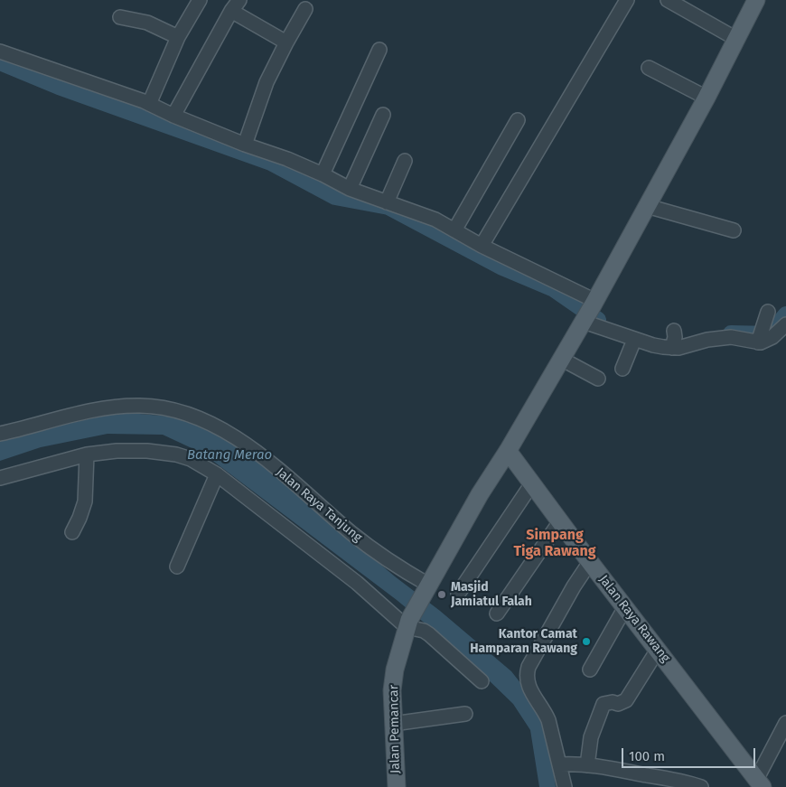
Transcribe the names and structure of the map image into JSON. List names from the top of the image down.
{
  "streets": {
    "main road": ["Jalan Raya Rawang", "Jalan Pemancar"],
    "street": ["Jalan Raya Tanjung"]
  },
  "crossings": [
    ["Jalan Raya Tanjung", "Jalan Pemancar"],
    ["Jalan Raya Rawang", "Jalan Pemancar"]
  ],
  "districts": ["Simpang Tiga Rawang"],
  "water": ["Batang Merao"],
  "places": ["Masjid Jamiatul Falah", "Kantor Camat Hamparan Rawang"],
  "scale_bar": "100 m"
}
